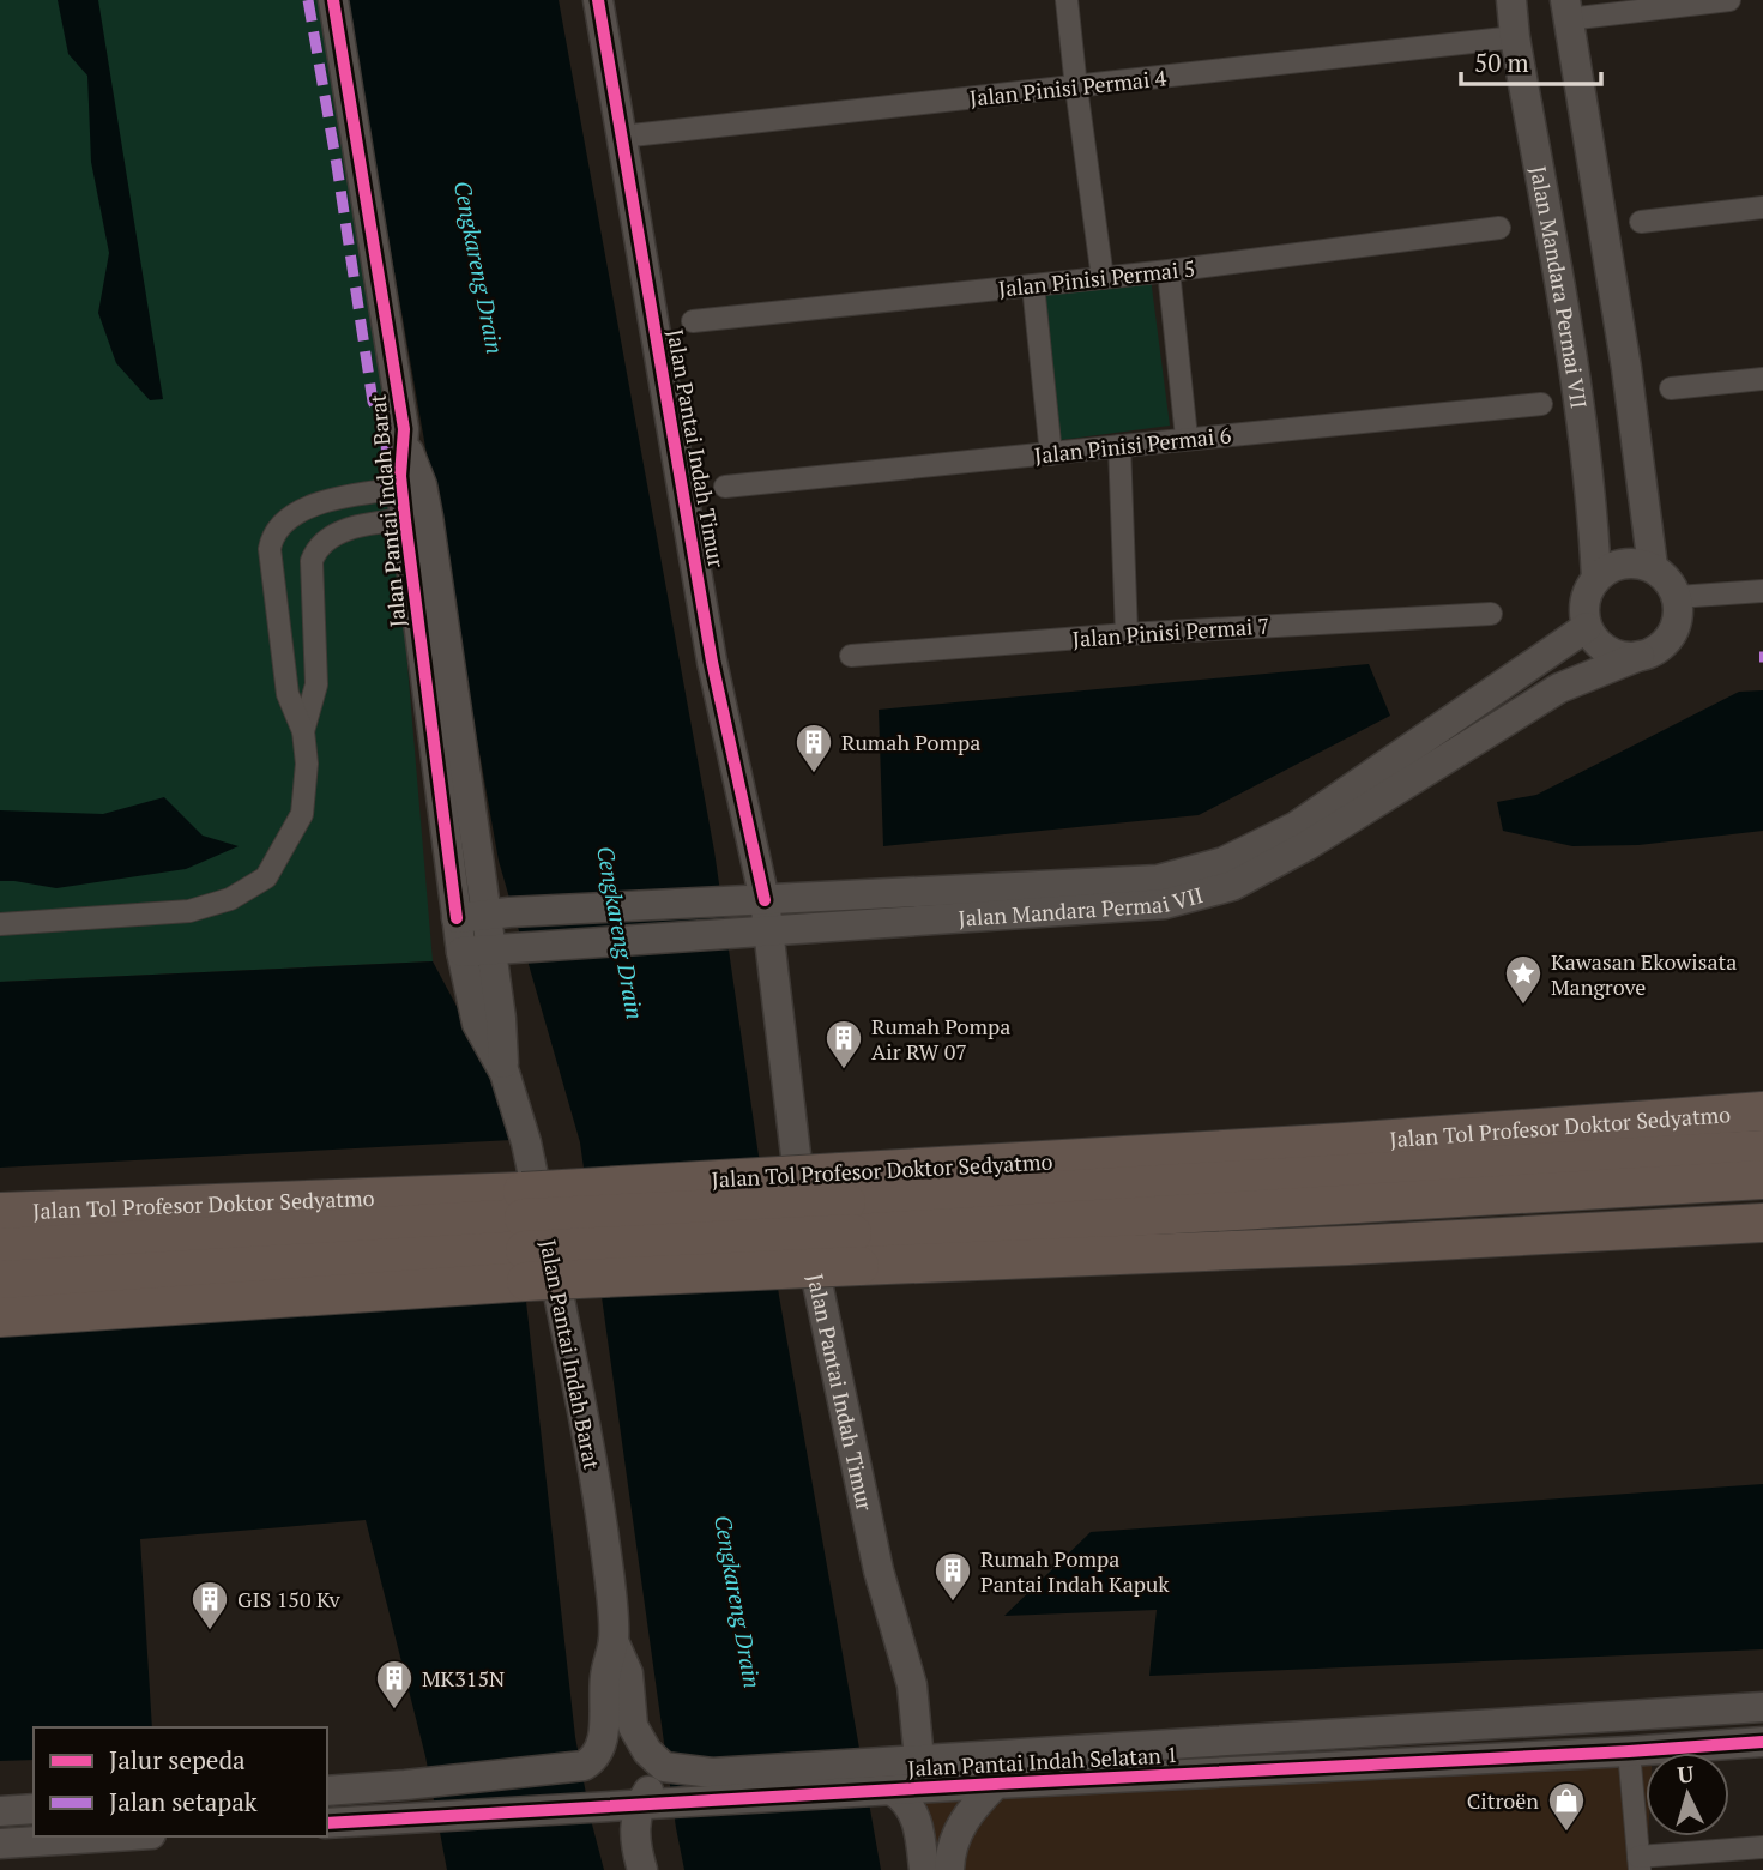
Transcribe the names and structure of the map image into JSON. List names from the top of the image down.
{
  "streets": {
    "highway": ["Jalan Tol Profesor Doktor Sedyatmo"],
    "main road": [
      "Jalan Mandara Permai VII",
      "Jalan Pantai Indah Timur",
      "Jalan Pantai Indah Barat",
      "Jalan Pantai Indah Selatan 1"
    ],
    "street": [
      "Jalan Pinisi Permai 4",
      "Jalan Pinisi Permai 5",
      "Jalan Pinisi Permai 6",
      "Jalan Pinisi Permai 7"
    ]
  },
  "crossings": [
    ["Jalan Pinisi Permai 4", "Jalan Mandara Permai VII"],
    ["Jalan Pinisi Permai 4", "Jalan Pantai Indah Timur"],
    ["Jalan Mandara Permai VII", "Jalan Pantai Indah Timur"],
    ["Jalan Mandara Permai VII", "Jalan Pantai Indah Barat"],
    ["Jalan Pantai Indah Timur", "Jalan Pantai Indah Selatan 1"]
  ],
  "water": ["Cengkareng Drain"],
  "places": {
    "building": [
      "Rumah Pompa",
      "Rumah Pompa Air RW 07",
      "Rumah Pompa Pantai Indah Kapuk",
      "GIS 150 Kv",
      "MK315N"
    ],
    "place": ["Kawasan Ekowisata Mangrove"],
    "shop": ["Citroën"]
  },
  "legend": ["Jalur sepeda", "Jalan setapak"],
  "scale_bar": "50 m",
  "north": "top"
}
